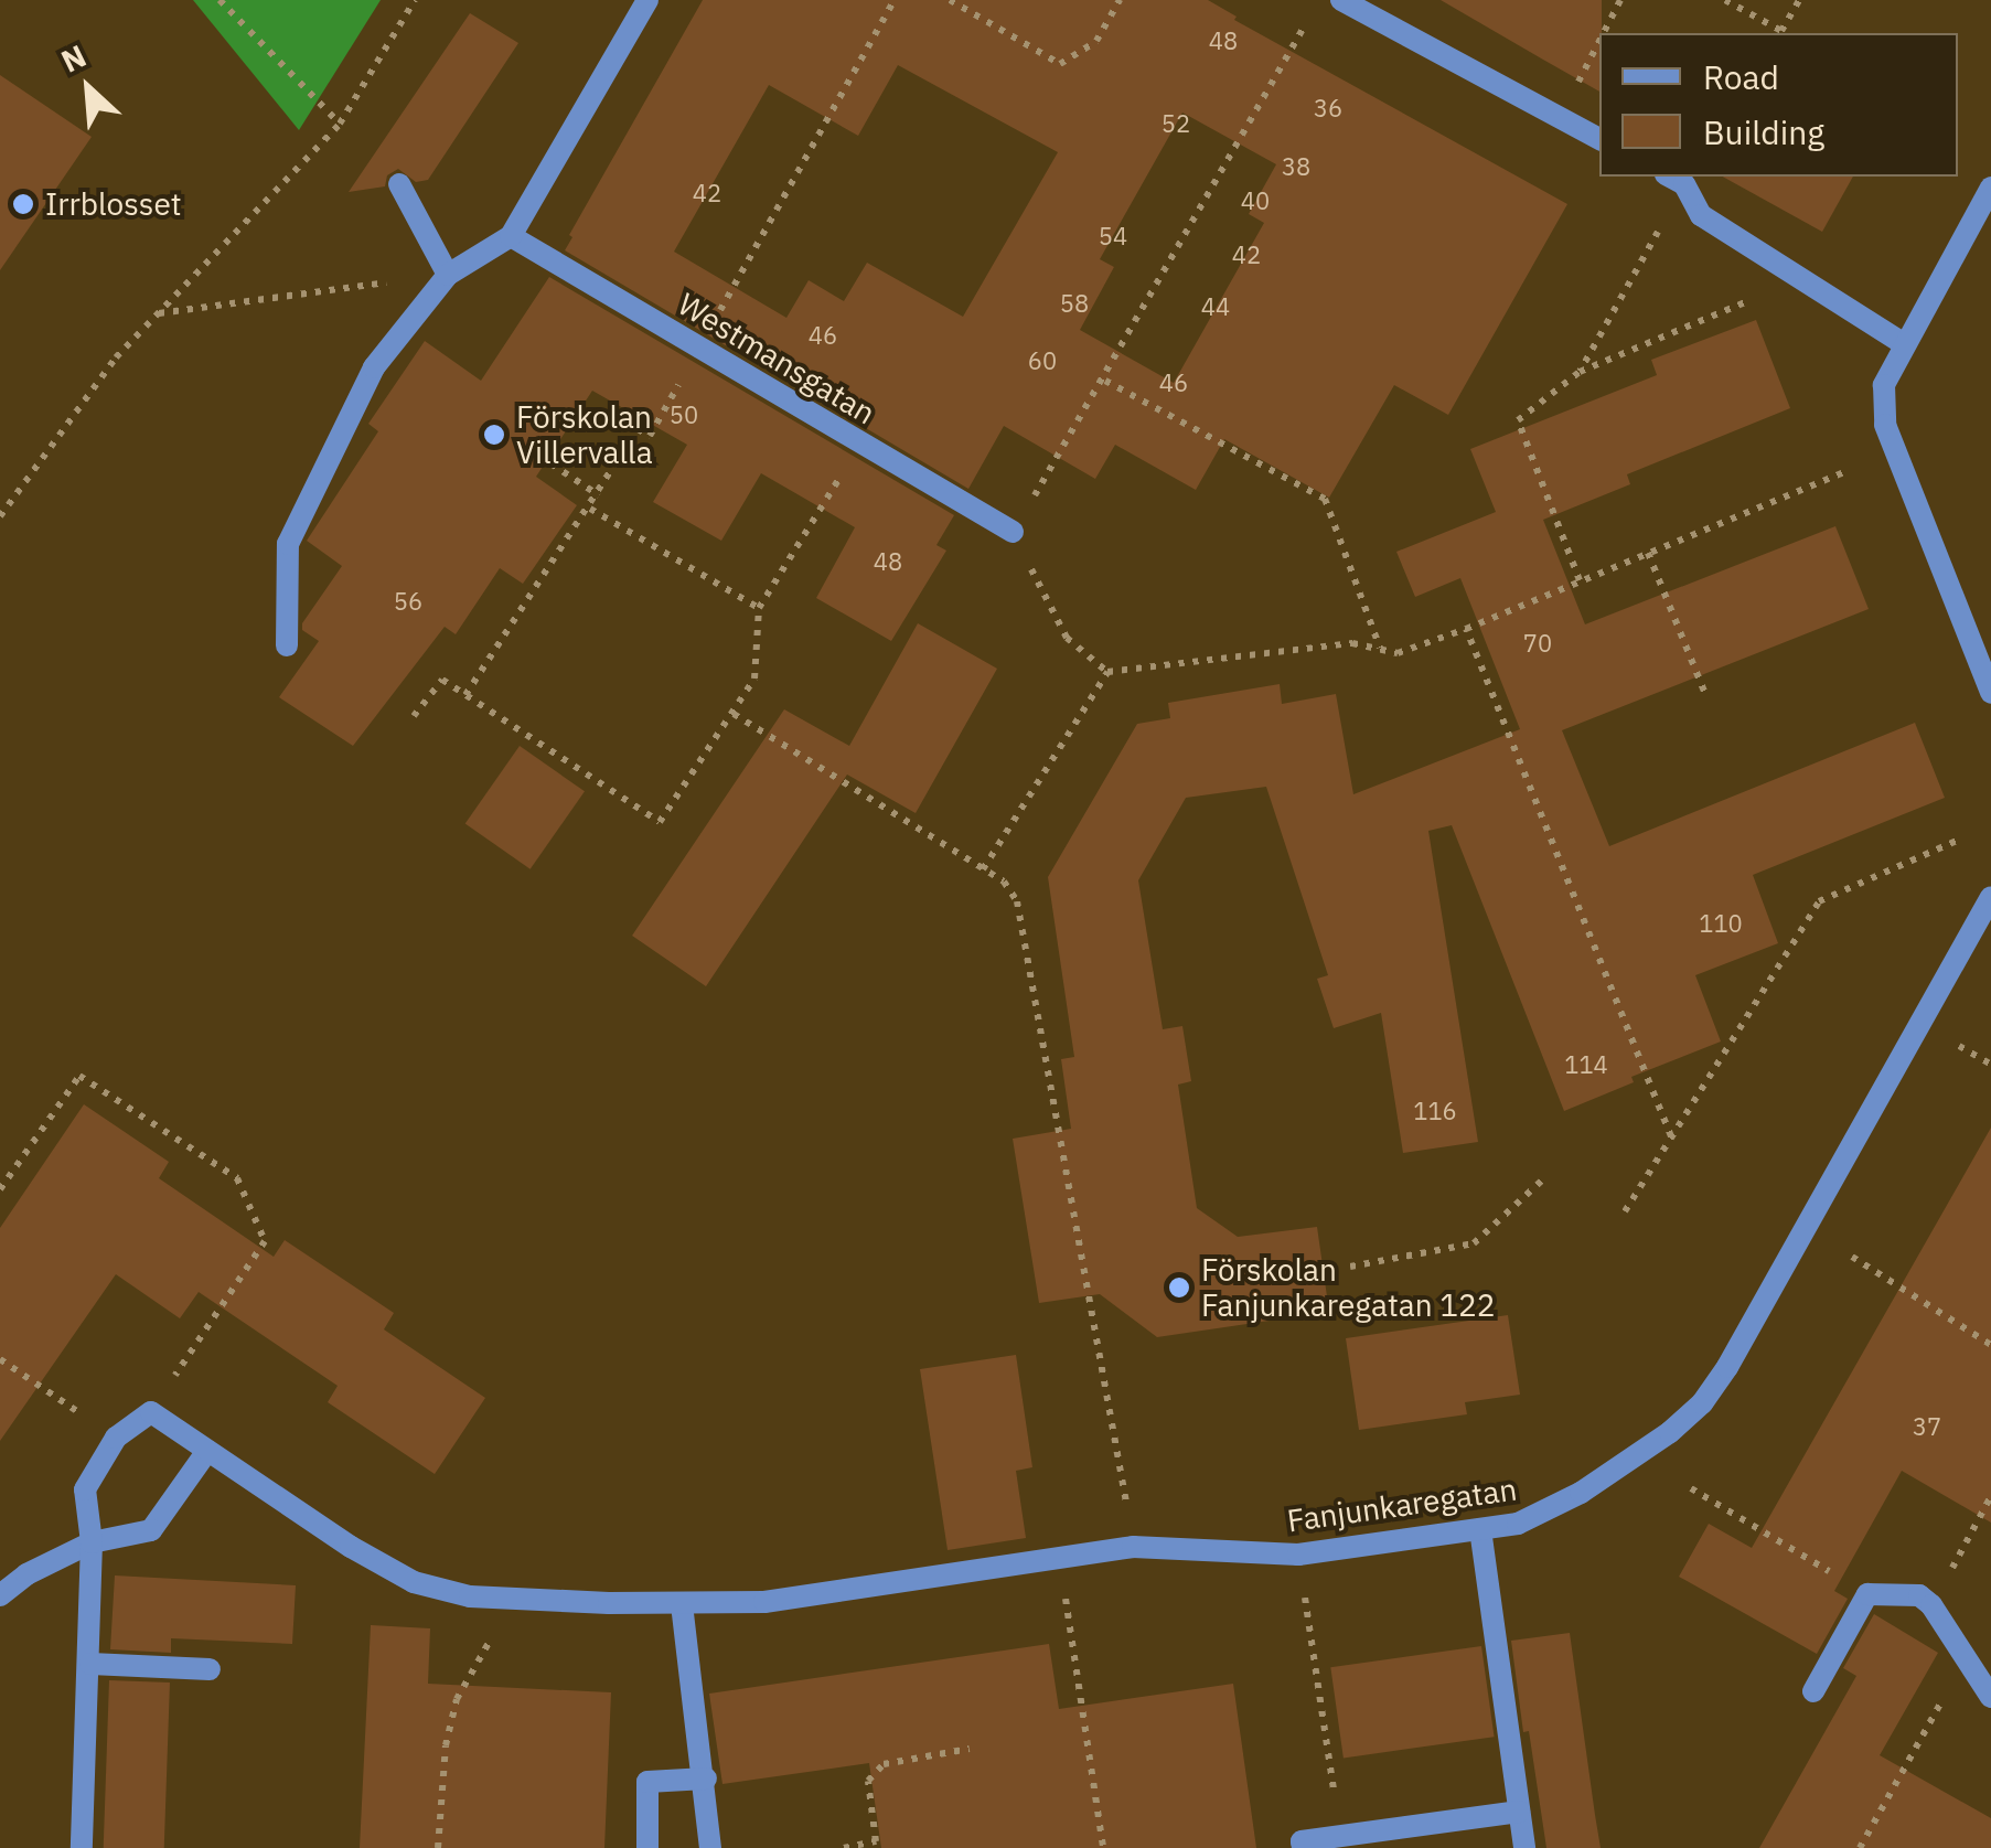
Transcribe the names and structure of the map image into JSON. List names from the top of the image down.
{
  "streets": {
    "street": ["Westmansgatan", "Fanjunkaregatan"]
  },
  "places": ["Irrblosset", "Förskolan Villervalla", "Förskolan Fanjunkaregatan 122"],
  "house_numbers": [
    "48",
    "36",
    "52",
    "38",
    "42",
    "40",
    "54",
    "42",
    "58",
    "44",
    "46",
    "60",
    "46",
    "50",
    "48",
    "56",
    "70",
    "110",
    "114",
    "116",
    "37"
  ],
  "legend": ["Road", "Building"],
  "north": "top left"
}
